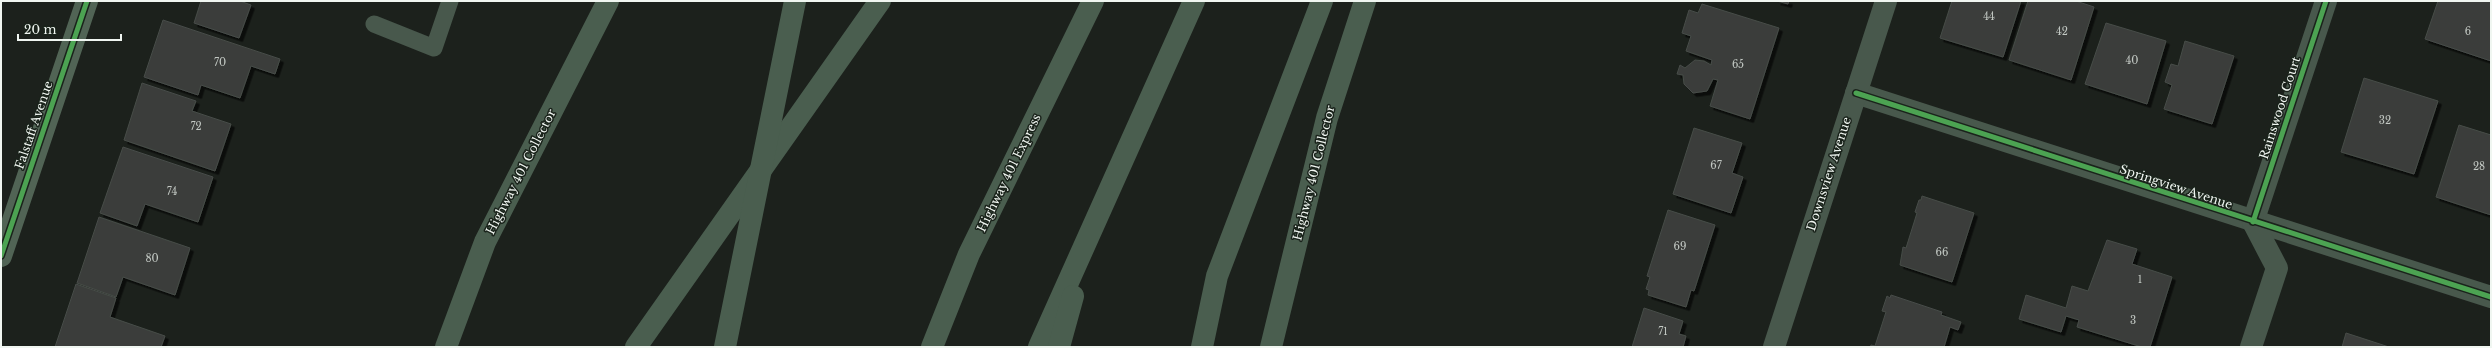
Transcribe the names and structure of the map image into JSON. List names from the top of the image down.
{
  "streets": {
    "highway": ["Highway 401 Collector", "Highway 401 Express"],
    "street": [
      "Rainswood Court",
      "Falstaff Avenue",
      "Downsview Avenue",
      "Springview Avenue"
    ]
  },
  "crossings": [
    ["Rainswood Court", "Springview Avenue"],
    ["Downsview Avenue", "Springview Avenue"]
  ],
  "house_numbers": [
    "44",
    "42",
    "6",
    "40",
    "70",
    "65",
    "32",
    "72",
    "67",
    "28",
    "74",
    "69",
    "66",
    "80",
    "1",
    "3",
    "71"
  ],
  "scale_bar": "20 m"
}
